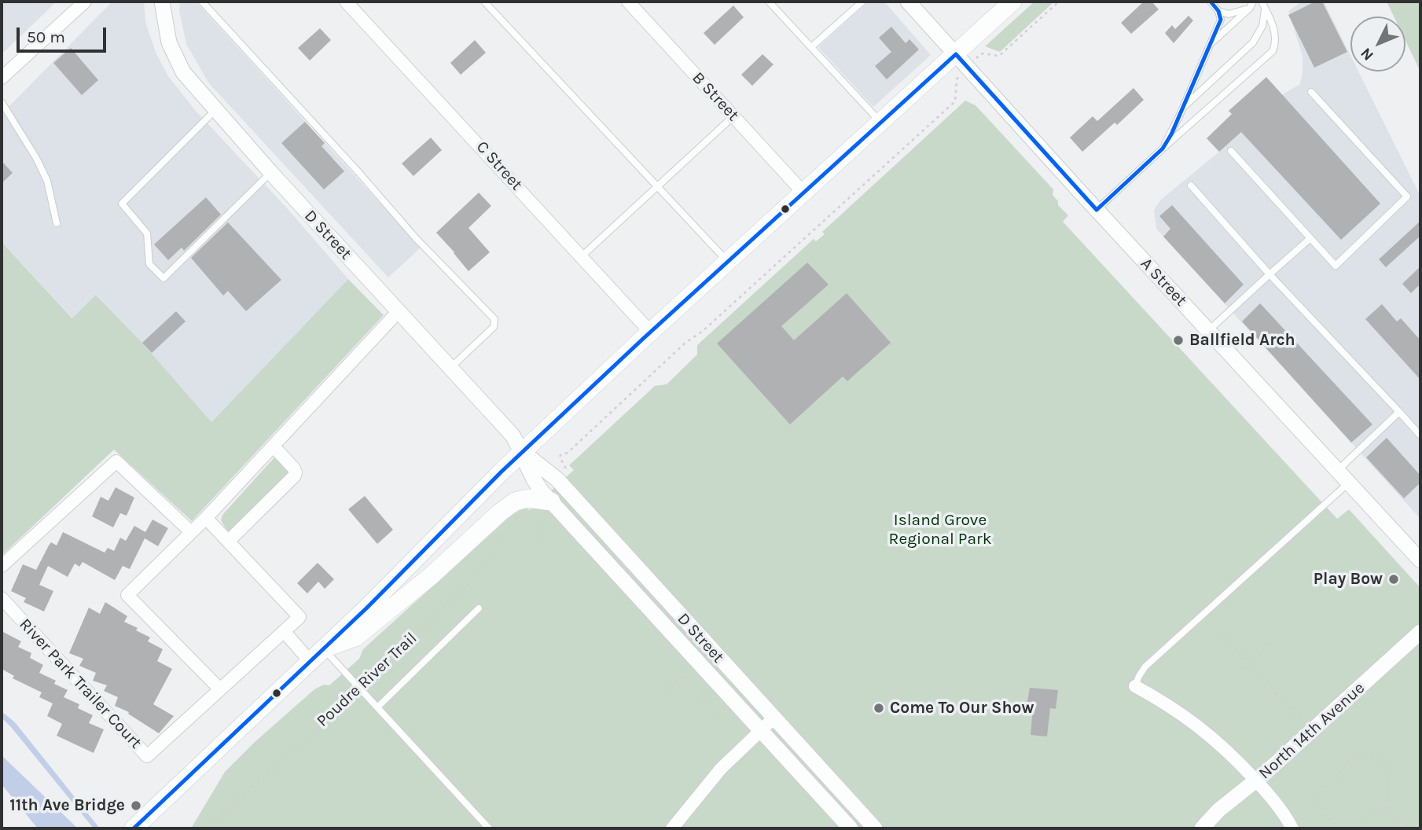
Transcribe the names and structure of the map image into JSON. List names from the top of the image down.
{
  "streets": {
    "street": [
      "B Street",
      "C Street",
      "D Street",
      "A Street",
      "River Park Trailer Court",
      "North 14th Avenue"
    ],
    "path": ["Poudre River Trail"]
  },
  "parks": ["Island Grove Regional Park"],
  "places": [
    "Ballfield Arch",
    "Play Bow",
    "Come To Our Show",
    "11th Ave Bridge"
  ],
  "scale_bar": "50 m",
  "north": "bottom left"
}
